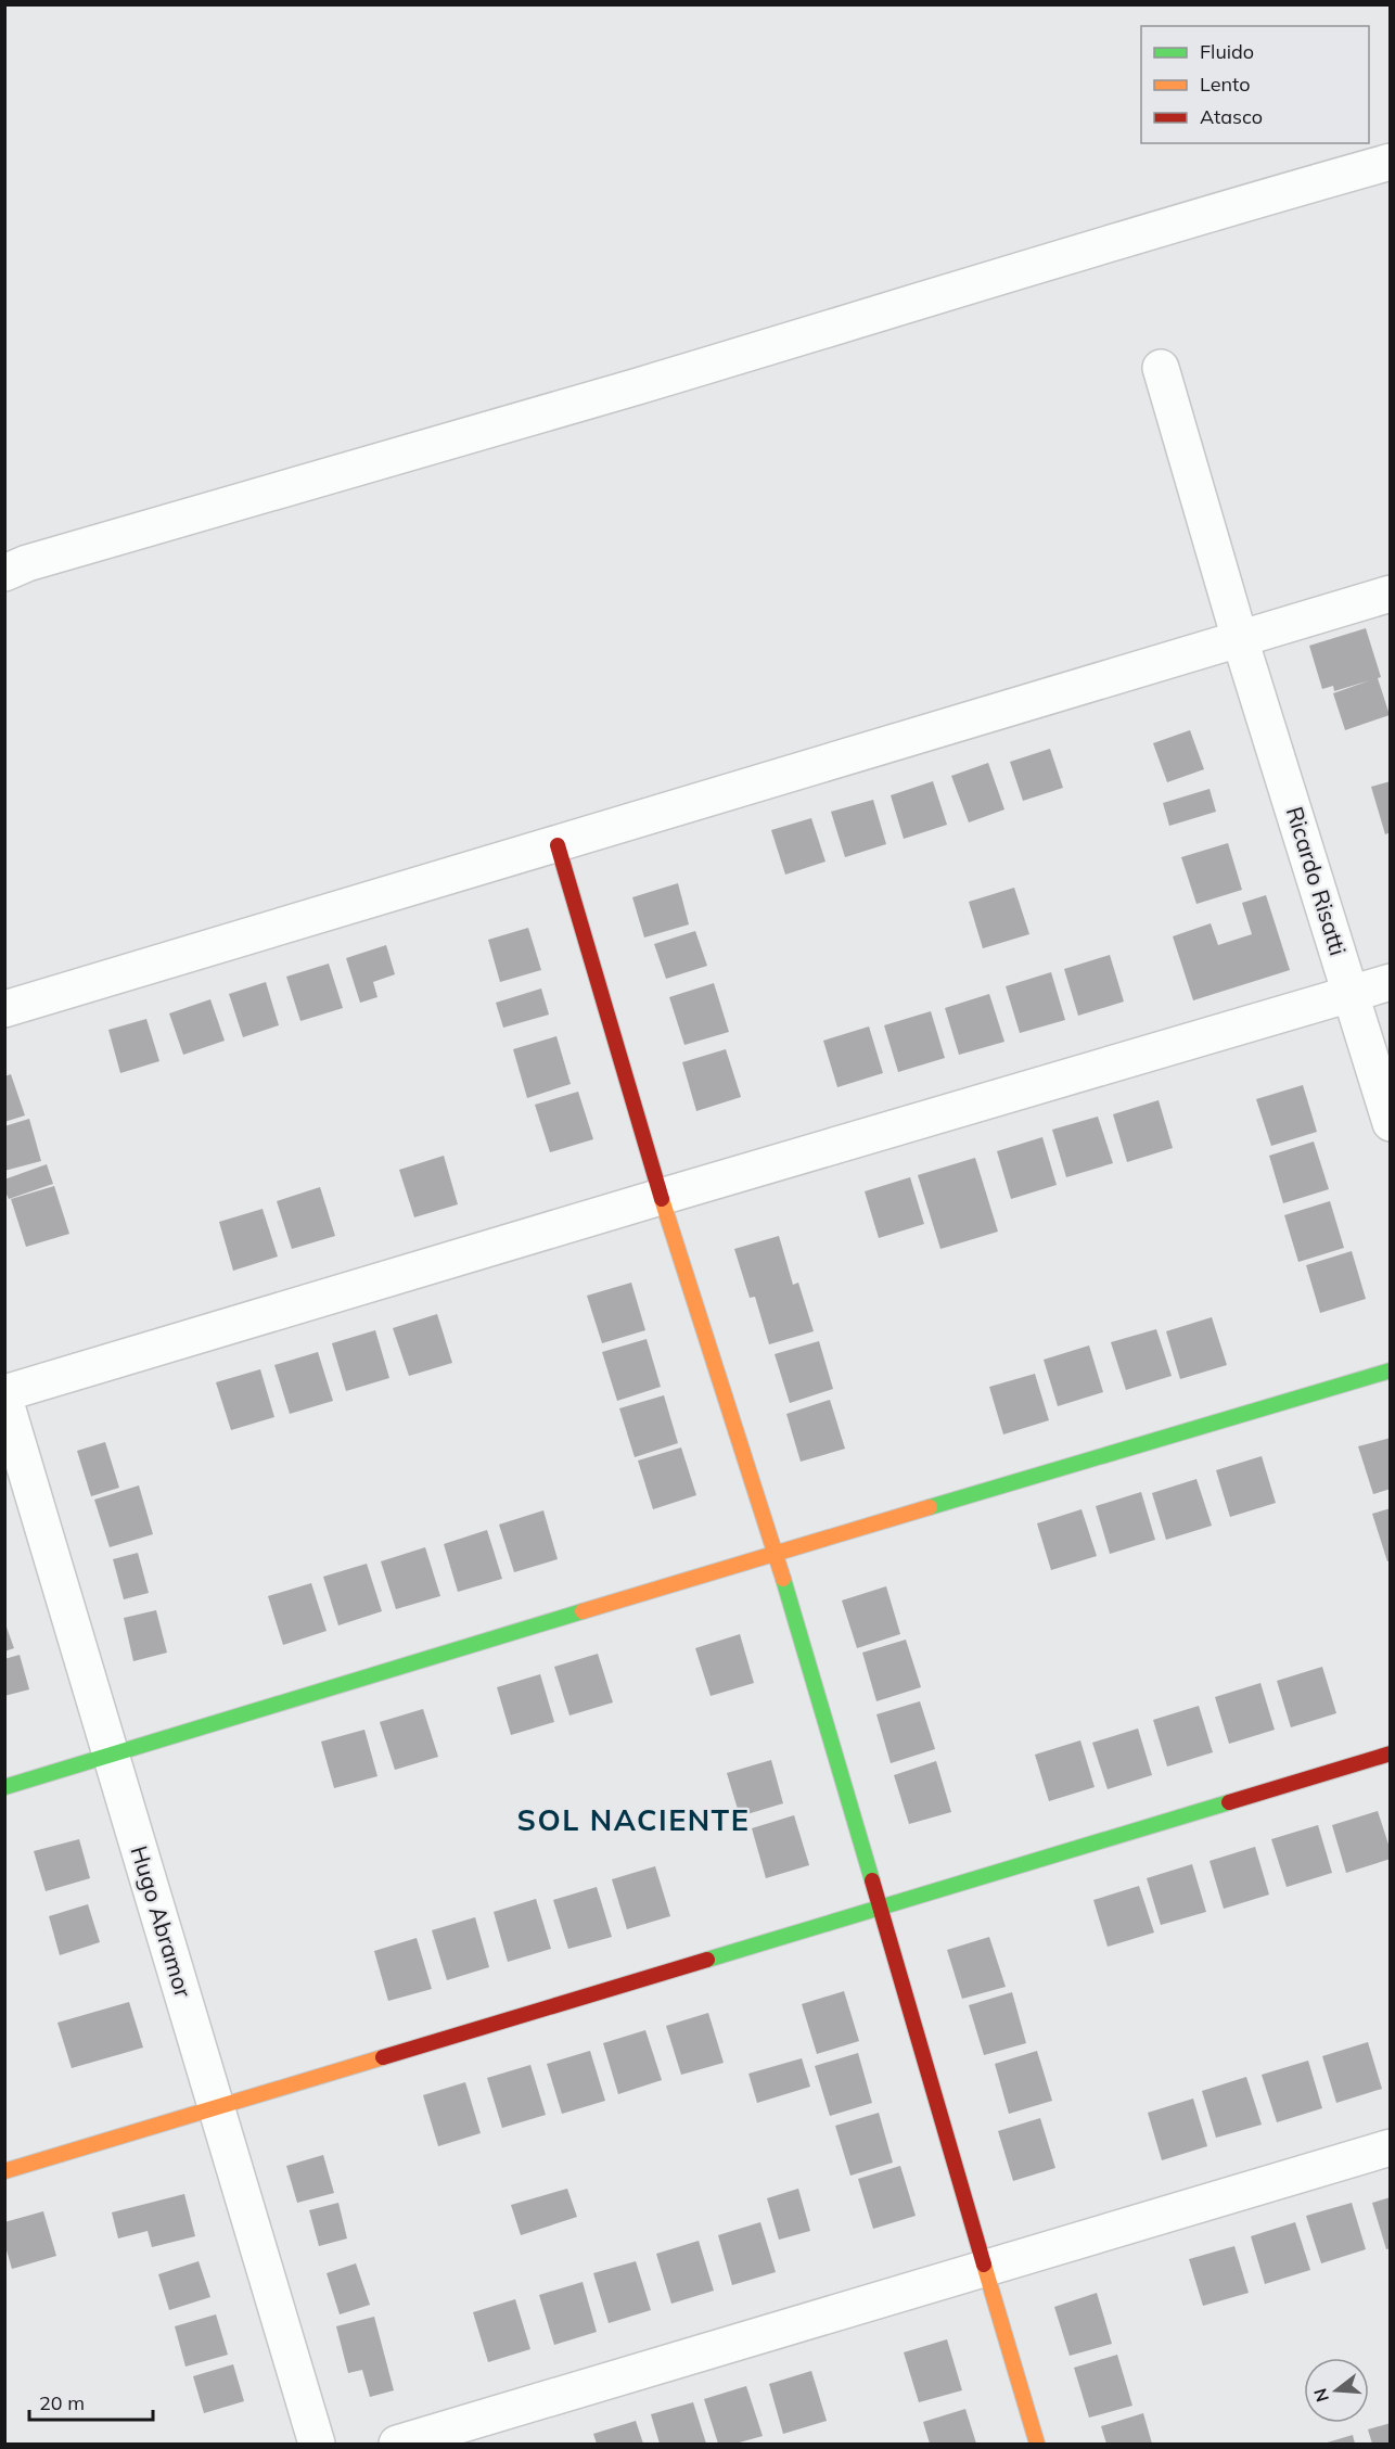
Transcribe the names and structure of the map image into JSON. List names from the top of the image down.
{
  "streets": {
    "street": ["Ricardo Risatti", "Hugo Abramor"]
  },
  "districts": ["SOL NACIENTE"],
  "legend": ["Fluido", "Lento", "Atasco"],
  "scale_bar": "20 m",
  "north": "left"
}
